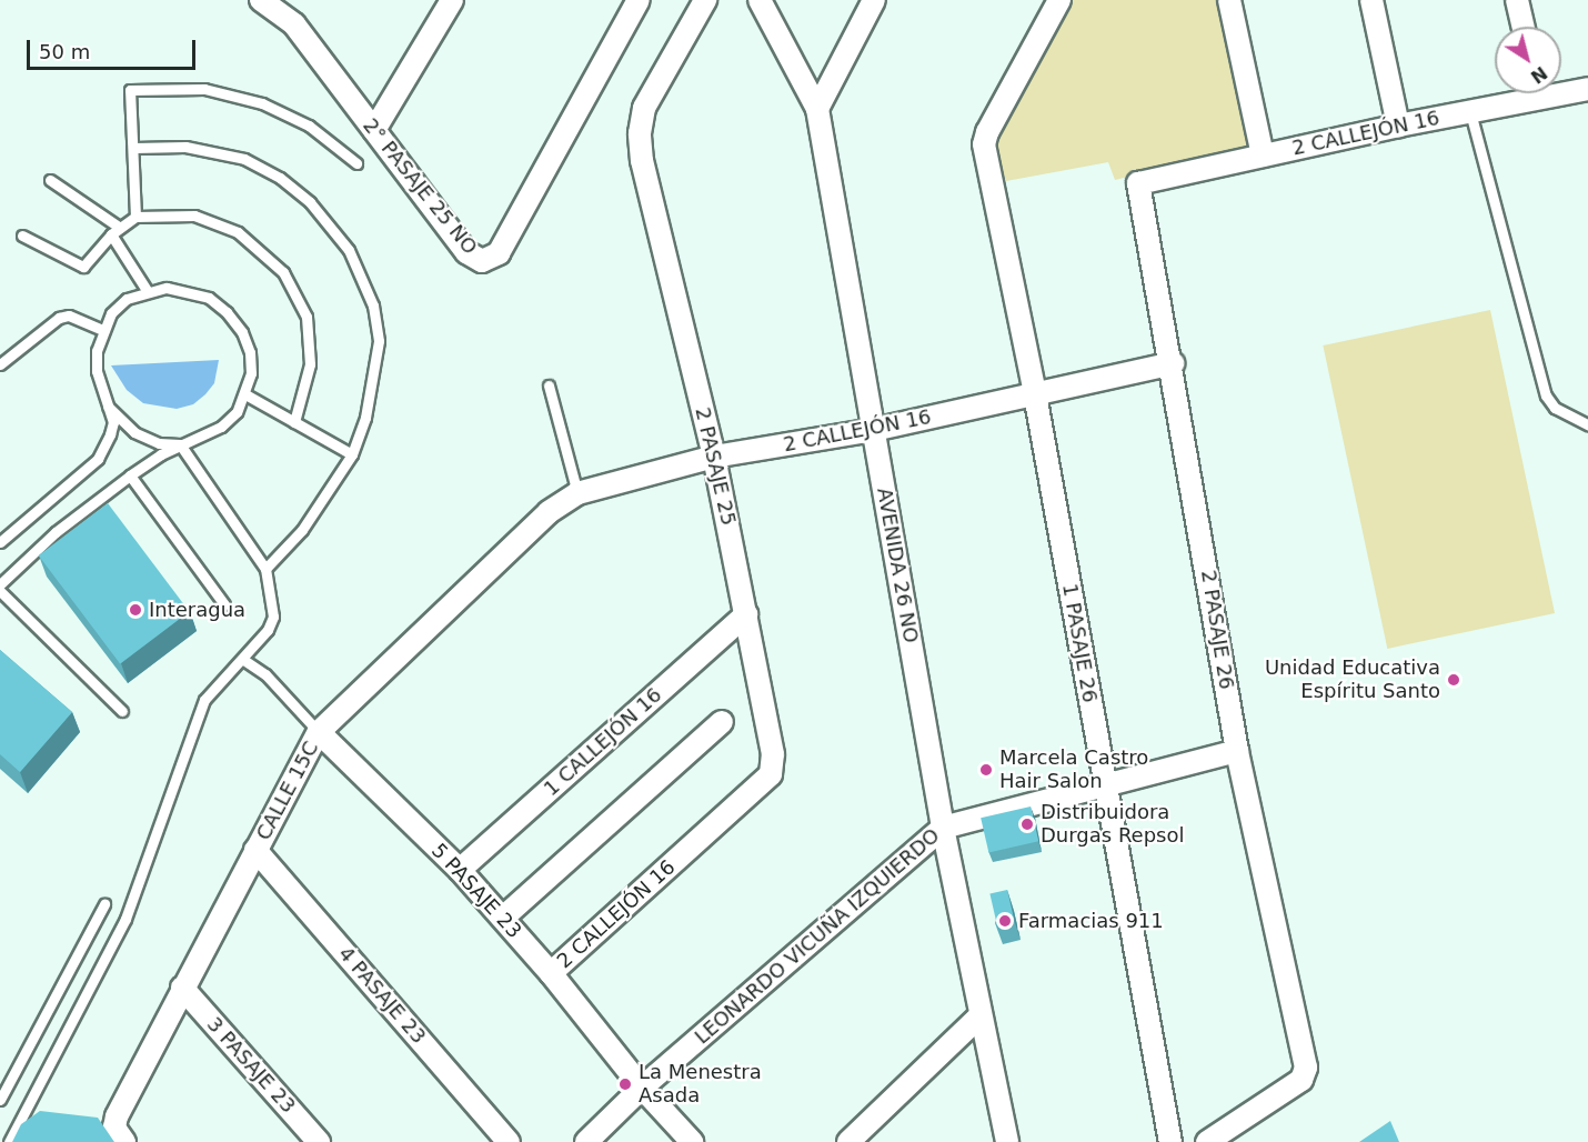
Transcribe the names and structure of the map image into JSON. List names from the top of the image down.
{
  "streets": {
    "street": [
      "2 CALLEJÓN 16",
      "2° PASAJE 25 NO",
      "2 PASAJE 25",
      "AVENIDA 26 NO",
      "2 PASAJE 26",
      "1 PASAJE 26",
      "1 CALLEJÓN 16",
      "CALLE 15C",
      "5 PASAJE 23",
      "LEONARDO VICUÑA IZQUIERDO",
      "4 PASAJE 23",
      "3 PASAJE 23"
    ]
  },
  "crossings": [
    ["2 CALLEJÓN 16", "2 PASAJE 25"],
    ["2 CALLEJÓN 16", "AVENIDA 26 NO"],
    ["2 CALLEJÓN 16", "2 PASAJE 26"],
    ["2 CALLEJÓN 16", "1 PASAJE 26"],
    ["2 CALLEJÓN 16", "CALLE 15C"],
    ["2 CALLEJÓN 16", "5 PASAJE 23"],
    ["2 PASAJE 25", "1 CALLEJÓN 16"],
    ["AVENIDA 26 NO", "LEONARDO VICUÑA IZQUIERDO"],
    ["2 PASAJE 26", "LEONARDO VICUÑA IZQUIERDO"],
    ["1 PASAJE 26", "LEONARDO VICUÑA IZQUIERDO"],
    ["1 CALLEJÓN 16", "5 PASAJE 23"],
    ["CALLE 15C", "5 PASAJE 23"],
    ["CALLE 15C", "4 PASAJE 23"],
    ["CALLE 15C", "3 PASAJE 23"],
    ["5 PASAJE 23", "LEONARDO VICUÑA IZQUIERDO"]
  ],
  "places": [
    "Interagua",
    "Unidad Educativa Espíritu Santo",
    "Marcela Castro Hair Salon",
    "Distribuidora Durgas Repsol",
    "Farmacias 911",
    "La Menestra Asada"
  ],
  "scale_bar": "50 m",
  "north": "bottom right"
}
